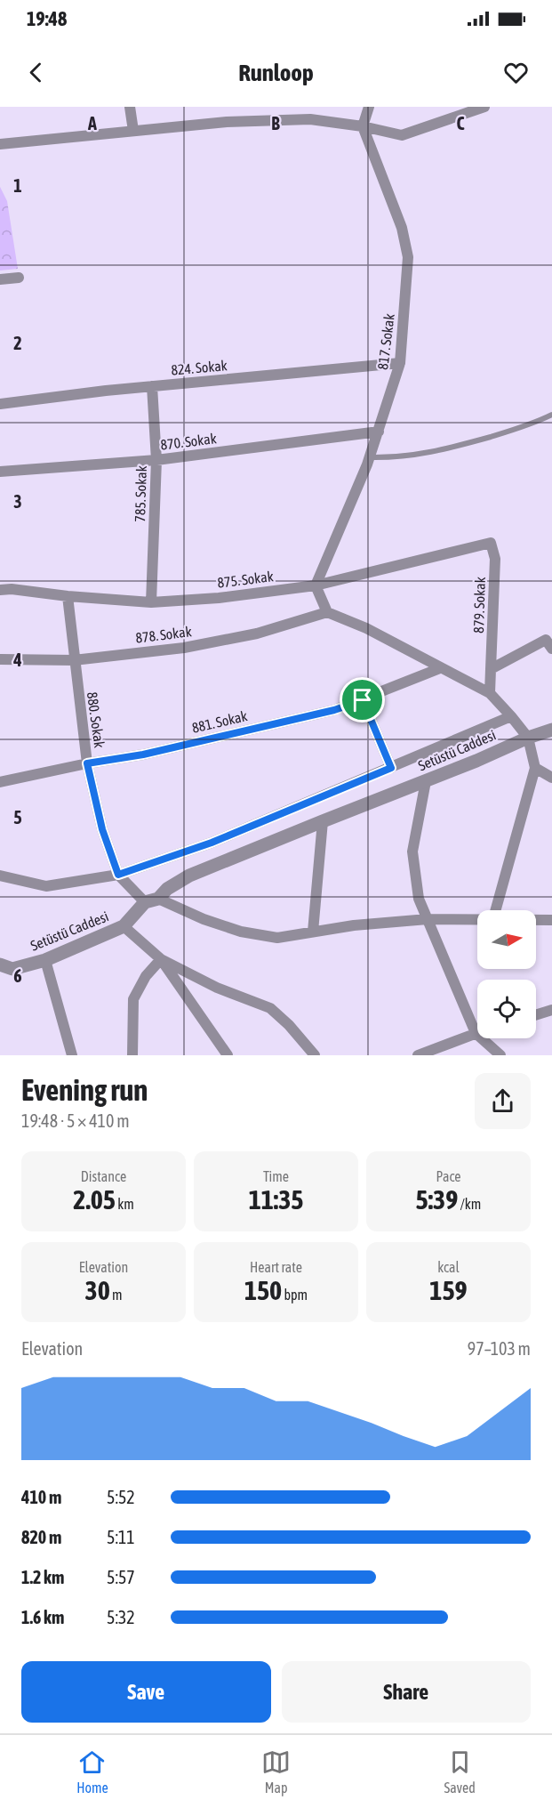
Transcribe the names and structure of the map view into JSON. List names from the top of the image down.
{
  "streets": {
    "street": [
      "817. Sokak",
      "824. Sokak",
      "870. Sokak",
      "785. Sokak",
      "875. Sokak",
      "879. Sokak",
      "878. Sokak",
      "880. Sokak",
      "881. Sokak",
      "Setüstü Caddesi"
    ]
  },
  "crossings": [
    ["817. Sokak", "824. Sokak"],
    ["817. Sokak", "870. Sokak"],
    ["817. Sokak", "875. Sokak"],
    ["824. Sokak", "785. Sokak"],
    ["870. Sokak", "785. Sokak"],
    ["785. Sokak", "875. Sokak"],
    ["875. Sokak", "879. Sokak"],
    ["875. Sokak", "880. Sokak"],
    ["878. Sokak", "880. Sokak"],
    ["880. Sokak", "881. Sokak"]
  ],
  "north": "right",
  "page": {
    "status": "19:48",
    "header": "Runloop",
    "heading": ["Evening run", "19:48 · 5 × 410 m"],
    "stats": [
      ["Distance", "2.05 km"],
      ["Time", "11:35"],
      ["Pace", "5:39 /km"],
      ["Elevation", "30 m"],
      ["Heart rate", "150 bpm"],
      ["kcal", "159"]
    ],
    "chart": ["Elevation", "97–103 m"],
    "list": [
      {
        "name": "410 m",
        "note": "5:52"
      },
      {
        "name": "820 m",
        "note": "5:11"
      },
      {
        "name": "1.2 km",
        "note": "5:57"
      },
      {
        "name": "1.6 km",
        "note": "5:32"
      }
    ],
    "buttons": ["Save", "Share"],
    "tabs": ["Home", "Map", "Saved"]
  },
  "grid": {
    "columns": ["A", "B", "C"],
    "rows": [
      "1",
      "2",
      "3",
      "4",
      "5",
      "6"
    ]
  }
}
